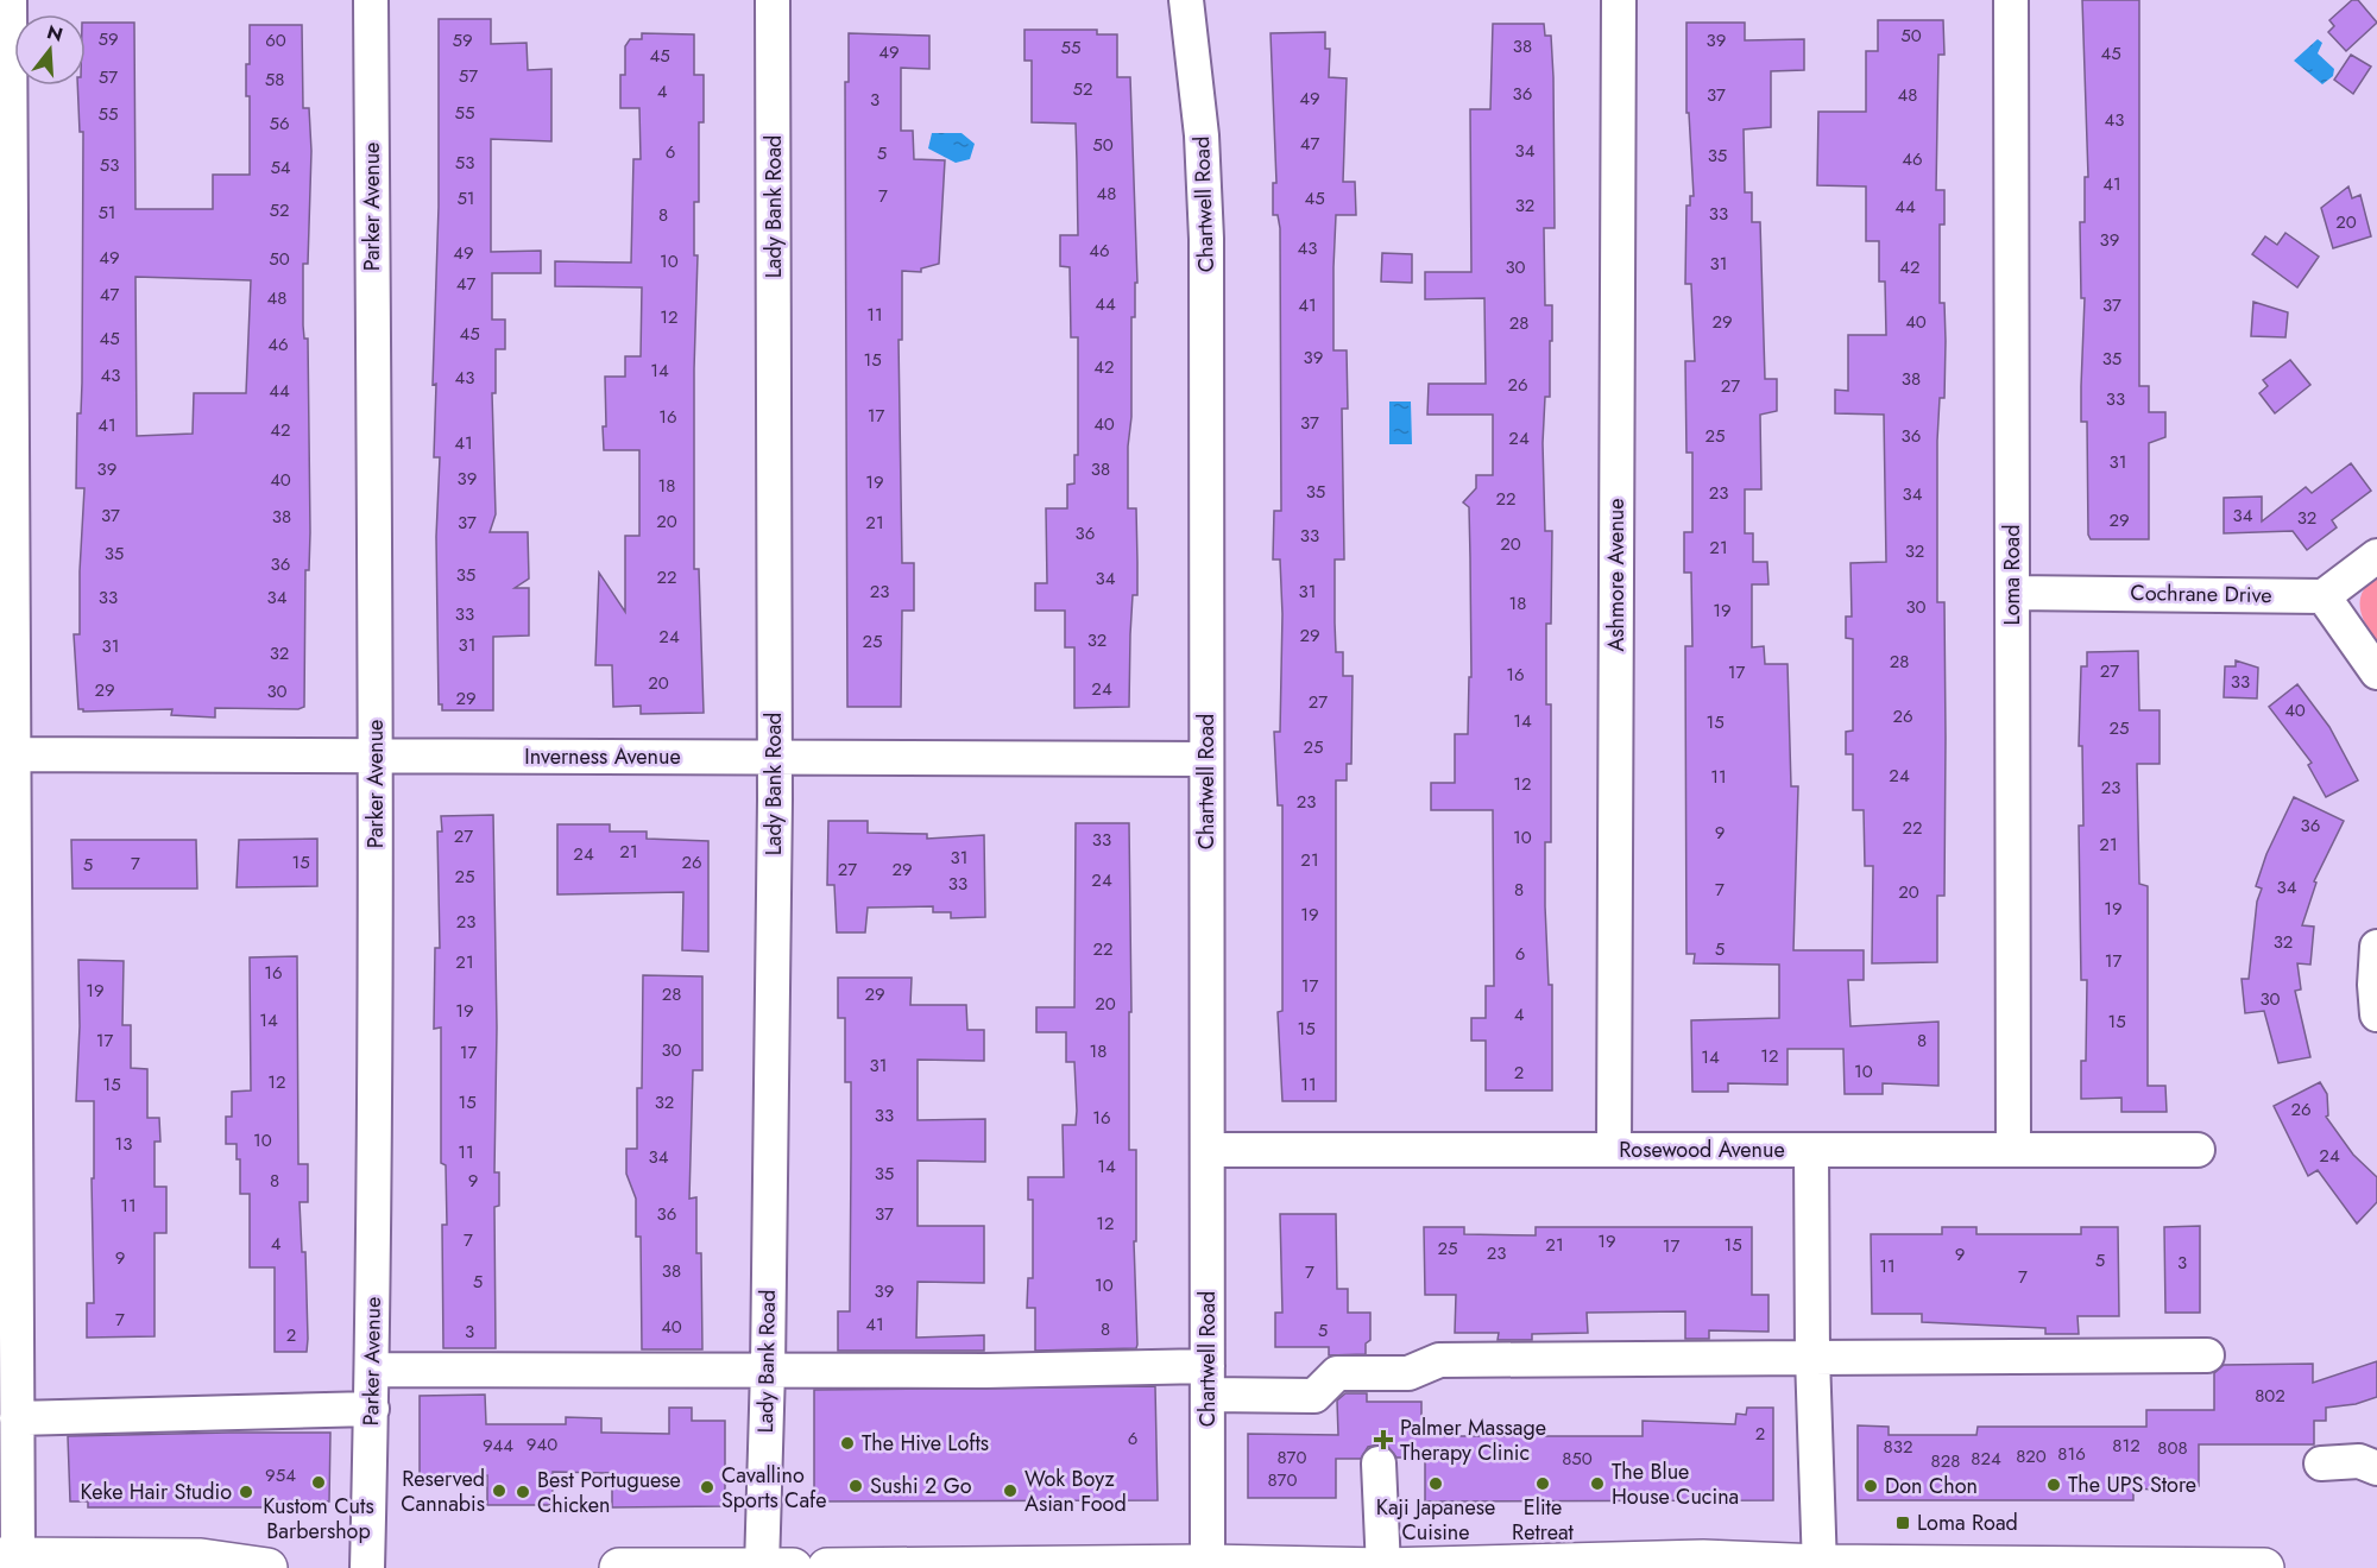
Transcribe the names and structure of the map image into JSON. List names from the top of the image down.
{
  "streets": {
    "street": [
      "Chartwell Road",
      "Parker Avenue",
      "Lady Bank Road",
      "Ashmore Avenue",
      "Loma Road",
      "Cochrane Drive",
      "Inverness Avenue",
      "Rosewood Avenue"
    ]
  },
  "crossings": [
    ["Chartwell Road", "Inverness Avenue"],
    ["Chartwell Road", "Rosewood Avenue"],
    ["Parker Avenue", "Inverness Avenue"],
    ["Lady Bank Road", "Inverness Avenue"],
    ["Ashmore Avenue", "Rosewood Avenue"],
    ["Loma Road", "Cochrane Drive"],
    ["Loma Road", "Rosewood Avenue"]
  ],
  "places": {
    "health": ["Palmer Massage Therapy Clinic"],
    "other": [
      "The Hive Lofts",
      "Kustom Cuts Barbershop",
      "Kaji Japanese Cuisine",
      "Elite Retreat",
      "The Blue House Cucina",
      "The UPS Store",
      "Sushi 2 Go",
      "Don Chon",
      "Cavallino Sports Cafe",
      "Reserved Cannabis",
      "Wok Boyz Asian Food",
      "Keke Hair Studio",
      "Best Portuguese Chicken"
    ],
    "transit": ["Loma Road"]
  },
  "house_numbers": [
    "50",
    "59",
    "60",
    "59",
    "39",
    "38",
    "55",
    "49",
    "45",
    "45",
    "57",
    "57",
    "58",
    "52",
    "4",
    "36",
    "37",
    "48",
    "49",
    "3",
    "55",
    "55",
    "43",
    "56",
    "47",
    "50",
    "34",
    "6",
    "5",
    "35",
    "46",
    "53",
    "53",
    "54",
    "41",
    "48",
    "7",
    "51",
    "45",
    "32",
    "44",
    "52",
    "51",
    "33",
    "8",
    "20",
    "39",
    "43",
    "46",
    "49",
    "49",
    "50",
    "10",
    "31",
    "30",
    "42",
    "47",
    "47",
    "48",
    "44",
    "41",
    "37",
    "11",
    "12",
    "29",
    "40",
    "28",
    "45",
    "45",
    "46",
    "39",
    "35",
    "15",
    "42",
    "14",
    "43",
    "43",
    "38",
    "26",
    "27",
    "44",
    "33",
    "17",
    "16",
    "37",
    "40",
    "41",
    "42",
    "25",
    "36",
    "24",
    "41",
    "31",
    "39",
    "38",
    "39",
    "40",
    "19",
    "18",
    "35",
    "23",
    "34",
    "22",
    "37",
    "34",
    "38",
    "32",
    "29",
    "20",
    "37",
    "21",
    "36",
    "33",
    "20",
    "21",
    "32",
    "35",
    "36",
    "35",
    "22",
    "34",
    "23",
    "31",
    "33",
    "34",
    "18",
    "30",
    "19",
    "33",
    "29",
    "24",
    "32",
    "25",
    "31",
    "31",
    "32",
    "28",
    "27",
    "17",
    "16",
    "33",
    "20",
    "24",
    "29",
    "30",
    "29",
    "27",
    "40",
    "26",
    "14",
    "15",
    "25",
    "25",
    "24",
    "11",
    "12",
    "23",
    "23",
    "36",
    "22",
    "9",
    "27",
    "10",
    "33",
    "21",
    "21",
    "24",
    "31",
    "21",
    "15",
    "26",
    "7",
    "5",
    "27",
    "29",
    "25",
    "24",
    "33",
    "34",
    "8",
    "7",
    "20",
    "19",
    "19",
    "23",
    "32",
    "22",
    "5",
    "6",
    "17",
    "21",
    "16",
    "17",
    "19",
    "28",
    "29",
    "30",
    "20",
    "19",
    "4",
    "14",
    "15",
    "15",
    "17",
    "8",
    "30",
    "18",
    "17",
    "12",
    "14",
    "31",
    "10",
    "2",
    "12",
    "15",
    "11",
    "15",
    "32",
    "26",
    "33",
    "16",
    "10",
    "13",
    "11",
    "24",
    "34",
    "14",
    "35",
    "8",
    "9",
    "11",
    "36",
    "37",
    "12",
    "7",
    "19",
    "4",
    "21",
    "15",
    "17",
    "25",
    "23",
    "9",
    "9",
    "5",
    "3",
    "11",
    "38",
    "7",
    "7",
    "5",
    "10",
    "39",
    "7",
    "41",
    "40",
    "8",
    "5",
    "3",
    "2",
    "802",
    "2",
    "6",
    "940",
    "944",
    "812",
    "832",
    "808",
    "816",
    "820",
    "870",
    "850",
    "824",
    "828",
    "954",
    "870"
  ],
  "north": "top"
}
